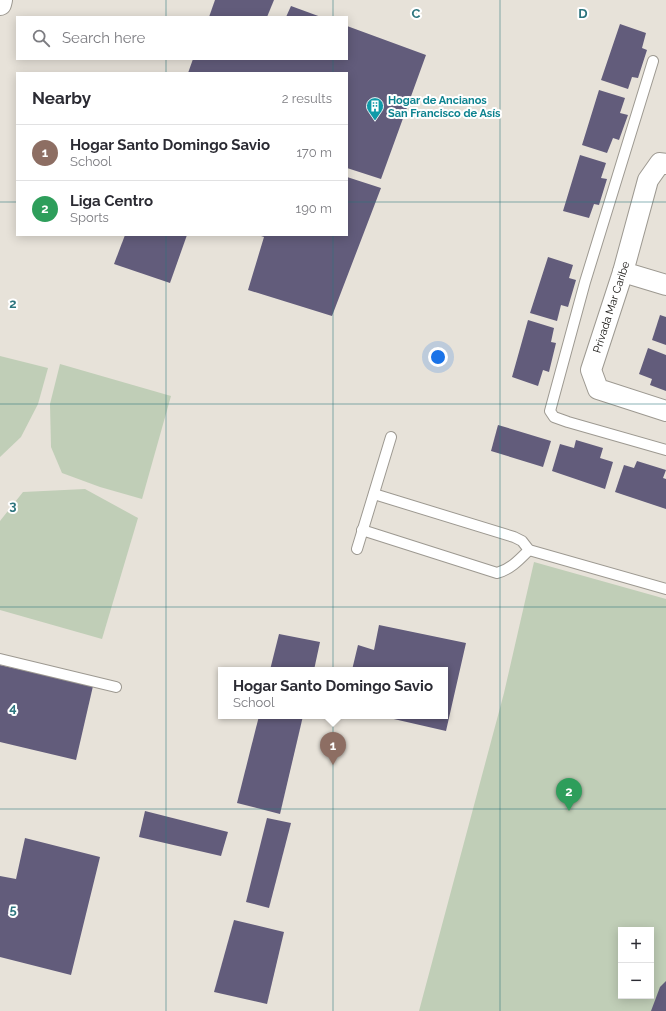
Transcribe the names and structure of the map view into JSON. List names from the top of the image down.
{
  "streets": {
    "street": ["Privada Mar Caribe"]
  },
  "places": {
    "building": ["Hogar de Ancianos San Francisco de Asís"]
  },
  "page": {
    "search": "Search here",
    "heading": ["Nearby", "2 results"],
    "list": [
      {
        "mark": "1",
        "name": "Hogar Santo Domingo Savio",
        "note": "School",
        "value": "170 m"
      },
      {
        "mark": "2",
        "name": "Liga Centro",
        "note": "Sports",
        "value": "190 m"
      }
    ],
    "popup": ["Hogar Santo Domingo Savio", "School"],
    "pins": ["1", "2"],
    "map_buttons": ["+", "−"]
  },
  "grid": {
    "columns": ["C", "D"],
    "rows": [
      "2",
      "3",
      "4",
      "5"
    ]
  }
}
